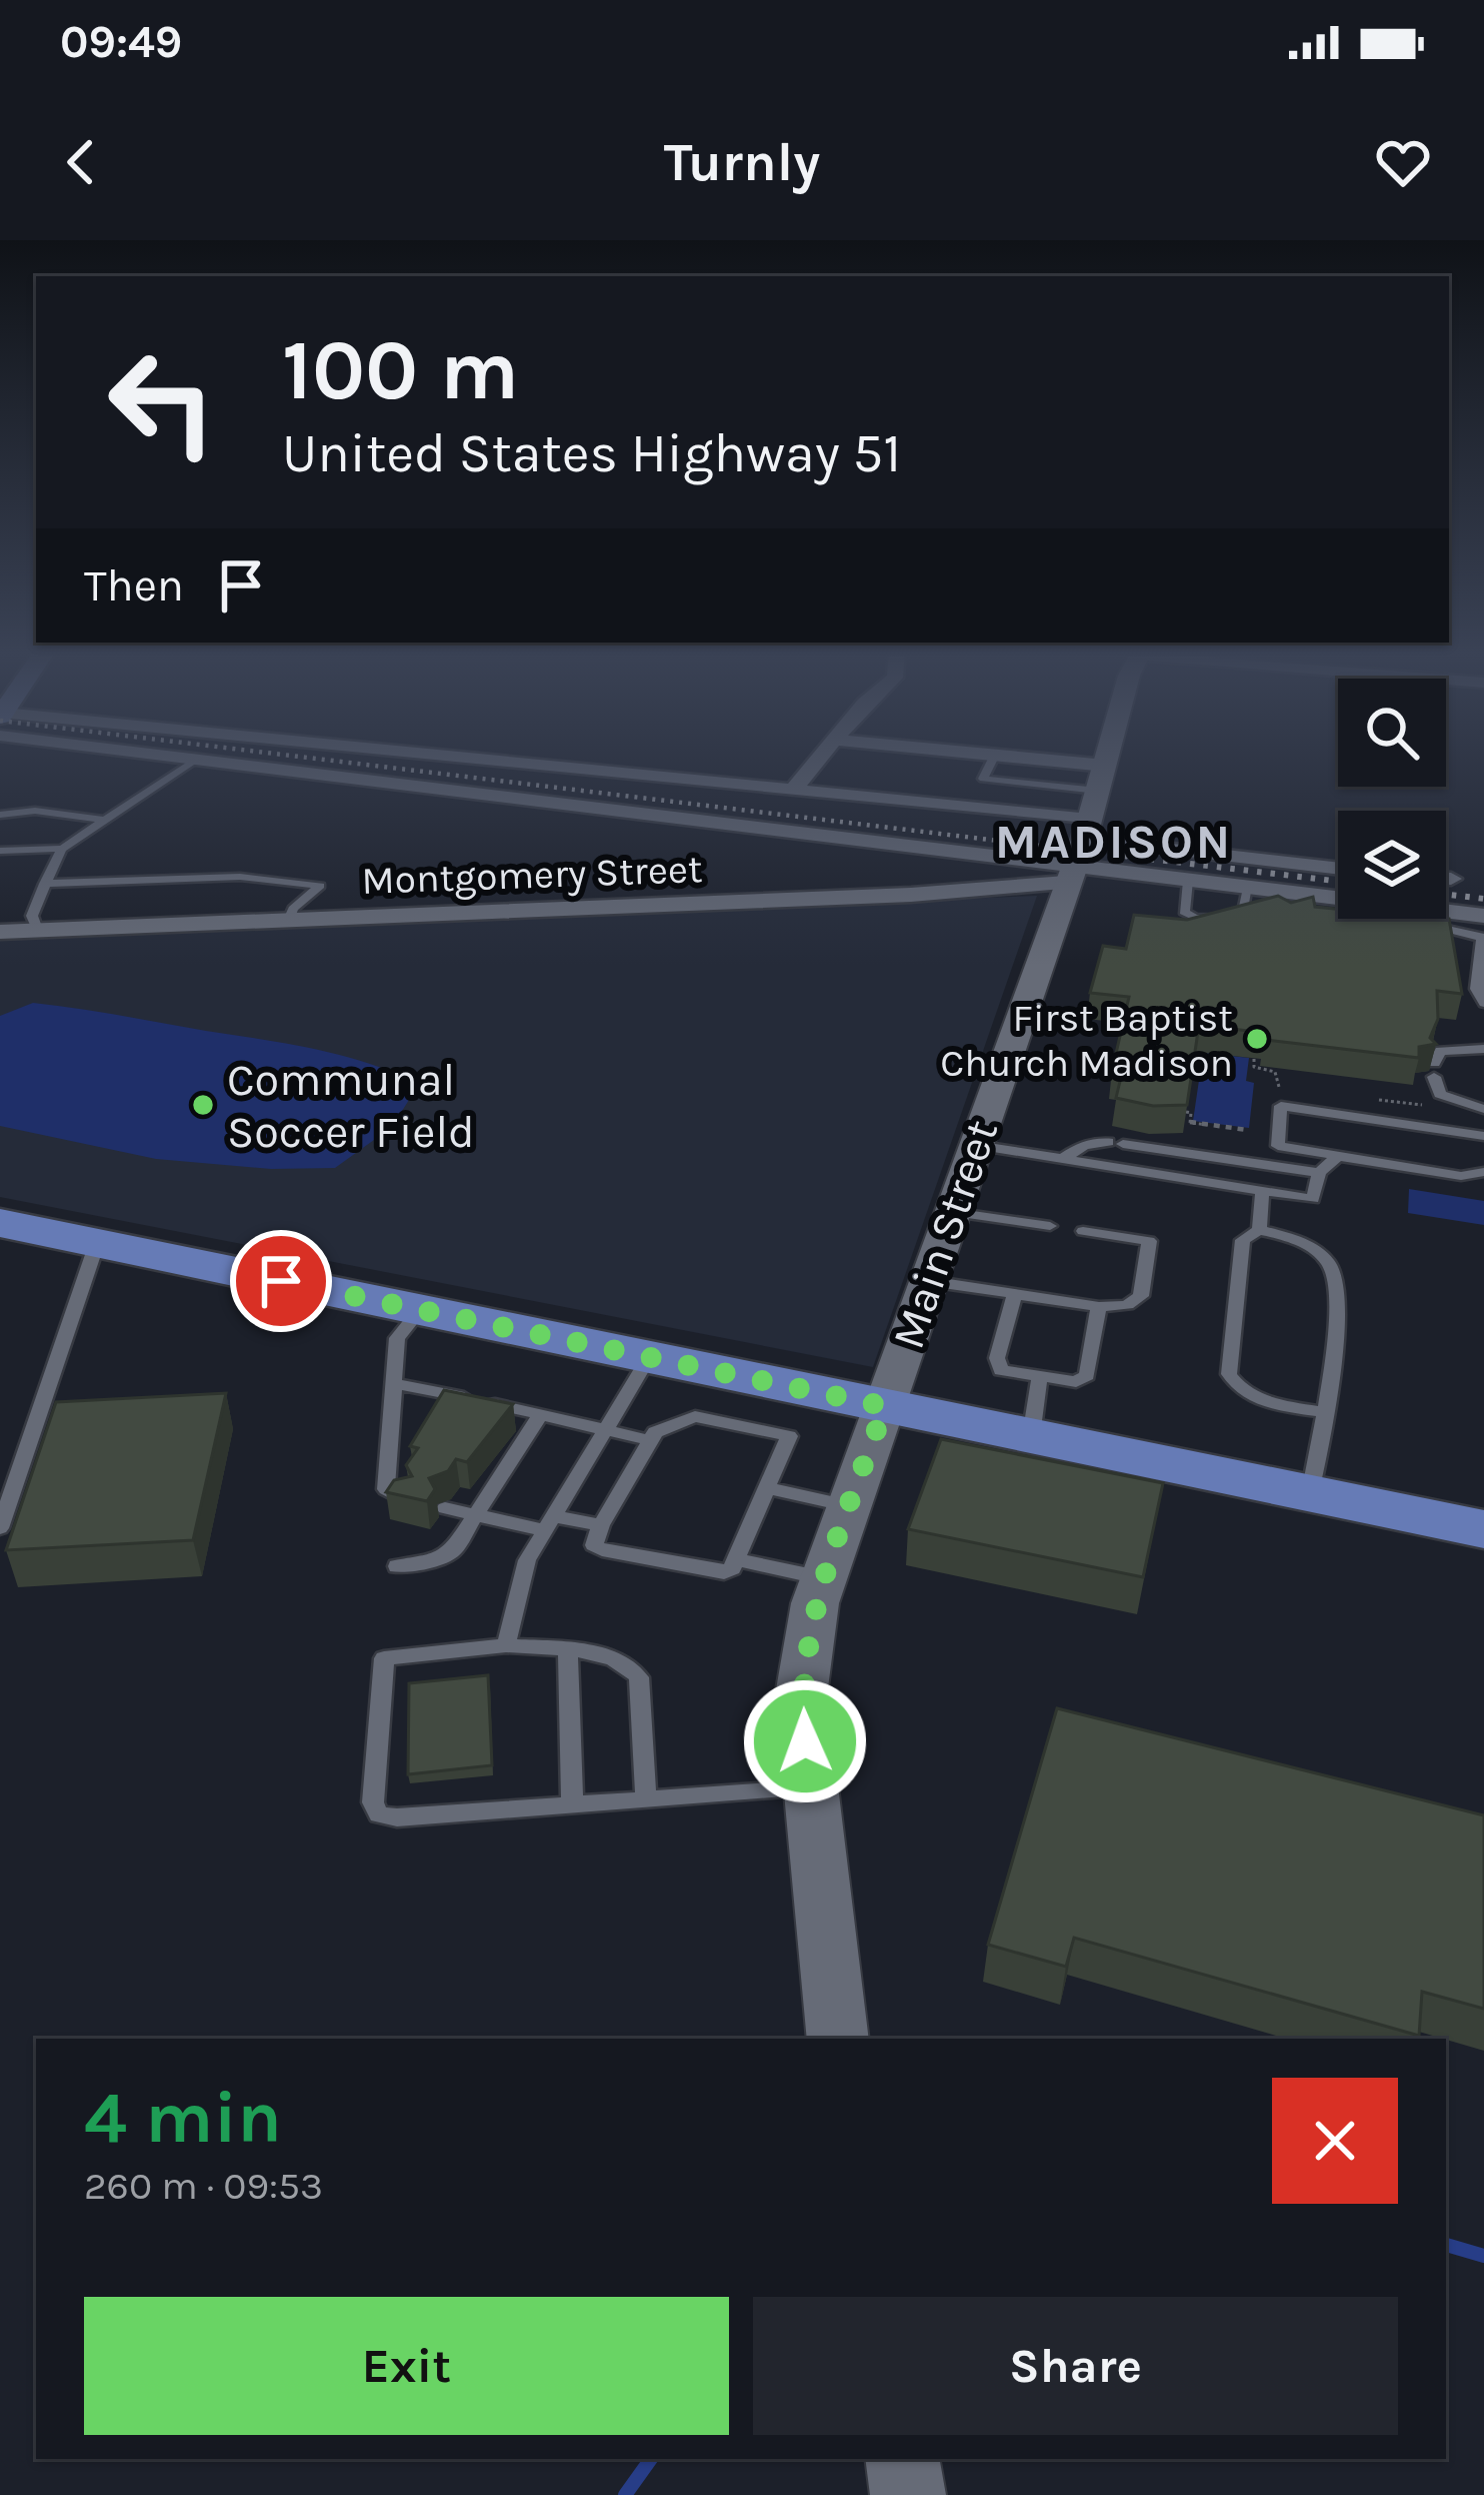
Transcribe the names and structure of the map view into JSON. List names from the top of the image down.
{
  "streets": {
    "street": ["Montgomery Street", "Main Street"]
  },
  "crossings": [
    ["Montgomery Street", "Main Street"]
  ],
  "districts": ["MADISON"],
  "places": ["First Baptist Church Madison", "Communal Soccer Field"],
  "page": {
    "status": "09:49",
    "header": "Turnly",
    "turn": ["100 m", "United States Highway 51"],
    "then": "Then",
    "heading": ["4 min", "260 m · 09:53"],
    "buttons": ["Exit", "Share"]
  }
}
